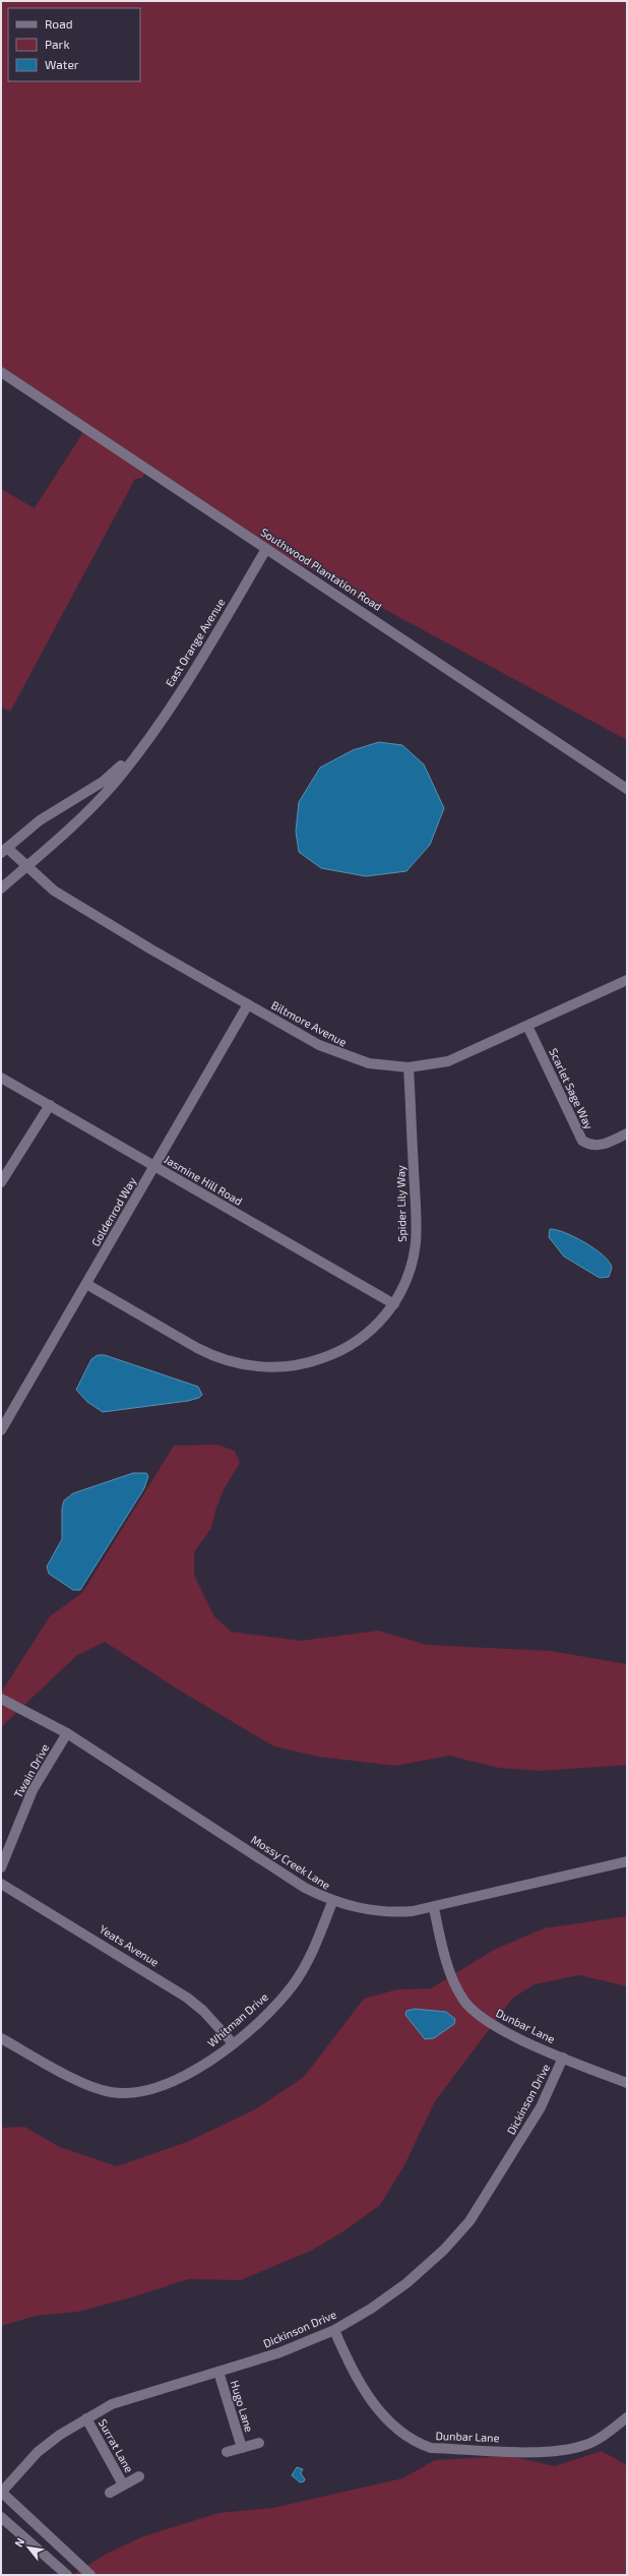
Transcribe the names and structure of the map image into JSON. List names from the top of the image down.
{
  "streets": {
    "street": [
      "Southwood Plantation Road",
      "East Orange Avenue",
      "Biltmore Avenue",
      "Scarlet Sage Way",
      "Jasmine Hill Road",
      "Spider Lily Way",
      "Goldenrod Way",
      "Twain Drive",
      "Mossy Creek Lane",
      "Yeats Avenue",
      "Whitman Drive",
      "Dunbar Lane",
      "Dickinson Drive",
      "Hugo Lane",
      "Surrat Lane"
    ]
  },
  "crossings": [
    ["Southwood Plantation Road", "East Orange Avenue"],
    ["East Orange Avenue", "Biltmore Avenue"],
    ["Biltmore Avenue", "Scarlet Sage Way"],
    ["Biltmore Avenue", "Spider Lily Way"],
    ["Biltmore Avenue", "Goldenrod Way"],
    ["Jasmine Hill Road", "Spider Lily Way"],
    ["Jasmine Hill Road", "Goldenrod Way"],
    ["Spider Lily Way", "Goldenrod Way"],
    ["Twain Drive", "Mossy Creek Lane"],
    ["Mossy Creek Lane", "Whitman Drive"],
    ["Mossy Creek Lane", "Dunbar Lane"],
    ["Yeats Avenue", "Whitman Drive"],
    ["Dunbar Lane", "Dickinson Drive"],
    ["Dickinson Drive", "Hugo Lane"],
    ["Dickinson Drive", "Surrat Lane"]
  ],
  "legend": ["Road", "Park", "Water"],
  "north": "top left"
}
